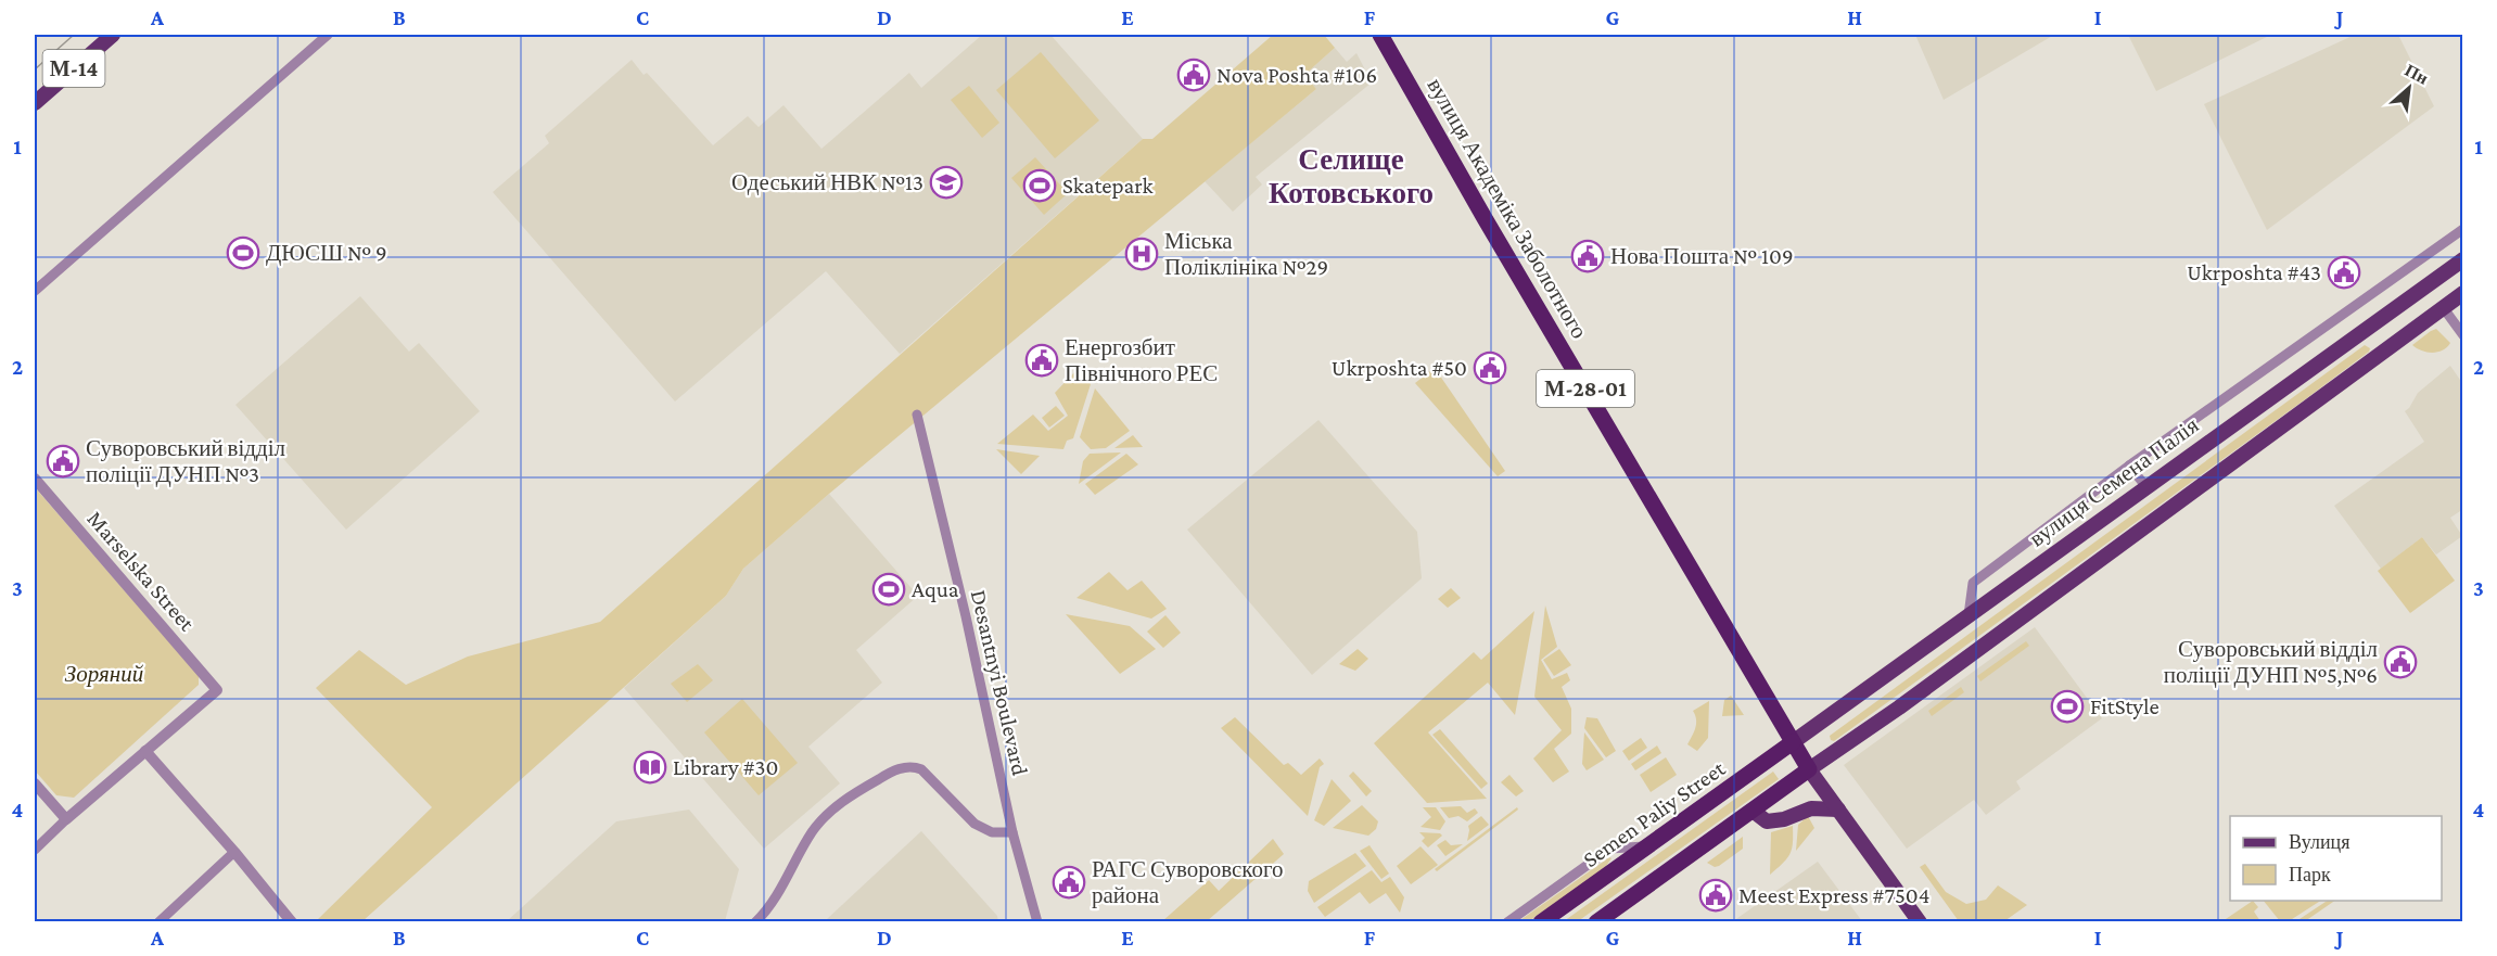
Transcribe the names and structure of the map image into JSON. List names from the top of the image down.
{
  "streets": {
    "highway": ["вулиця Академіка Заболотного", "М-28-01", "Semen Paliy Street"],
    "main road": ["М-14", "вулиця Семена Палія"],
    "street": ["Marselska Street", "Desantnyi Boulevard"]
  },
  "crossings": [
    ["вулиця Академіка Заболотного", "М-28-01"],
    ["вулиця Академіка Заболотного", "вулиця Семена Палія"],
    ["вулиця Академіка Заболотного", "Semen Paliy Street"],
    ["М-28-01", "вулиця Семена Палія"],
    ["М-28-01", "Semen Paliy Street"],
    ["вулиця Семена Палія", "Semen Paliy Street"]
  ],
  "districts": ["Селище Котовського"],
  "parks": ["Зоряний"],
  "places": {
    "public building": [
      "Nova Poshta #106",
      "Нова Пошта № 109",
      "Ukrposhta #43",
      "Енергозбит Північного РЕС",
      "Ukrposhta #50",
      "Суворовський відділ поліції ДУНП №3",
      "Суворовський відділ поліції ДУНП №5,№6",
      "РАГС Суворовского района",
      "Meest Express #7504"
    ],
    "school or university": ["Одеський НВК №13"],
    "sports": [
      "Skatepark",
      "ДЮСШ № 9",
      "Aqua",
      "FitStyle"
    ],
    "hospital": ["Міська Поліклініка №29"],
    "library": ["Library #30"]
  },
  "legend": ["Вулиця", "Парк"],
  "north": "top right",
  "grid": {
    "columns": [
      "A",
      "B",
      "C",
      "D",
      "E",
      "F",
      "G",
      "H",
      "I",
      "J"
    ],
    "rows": [
      "1",
      "2",
      "3",
      "4"
    ]
  }
}
